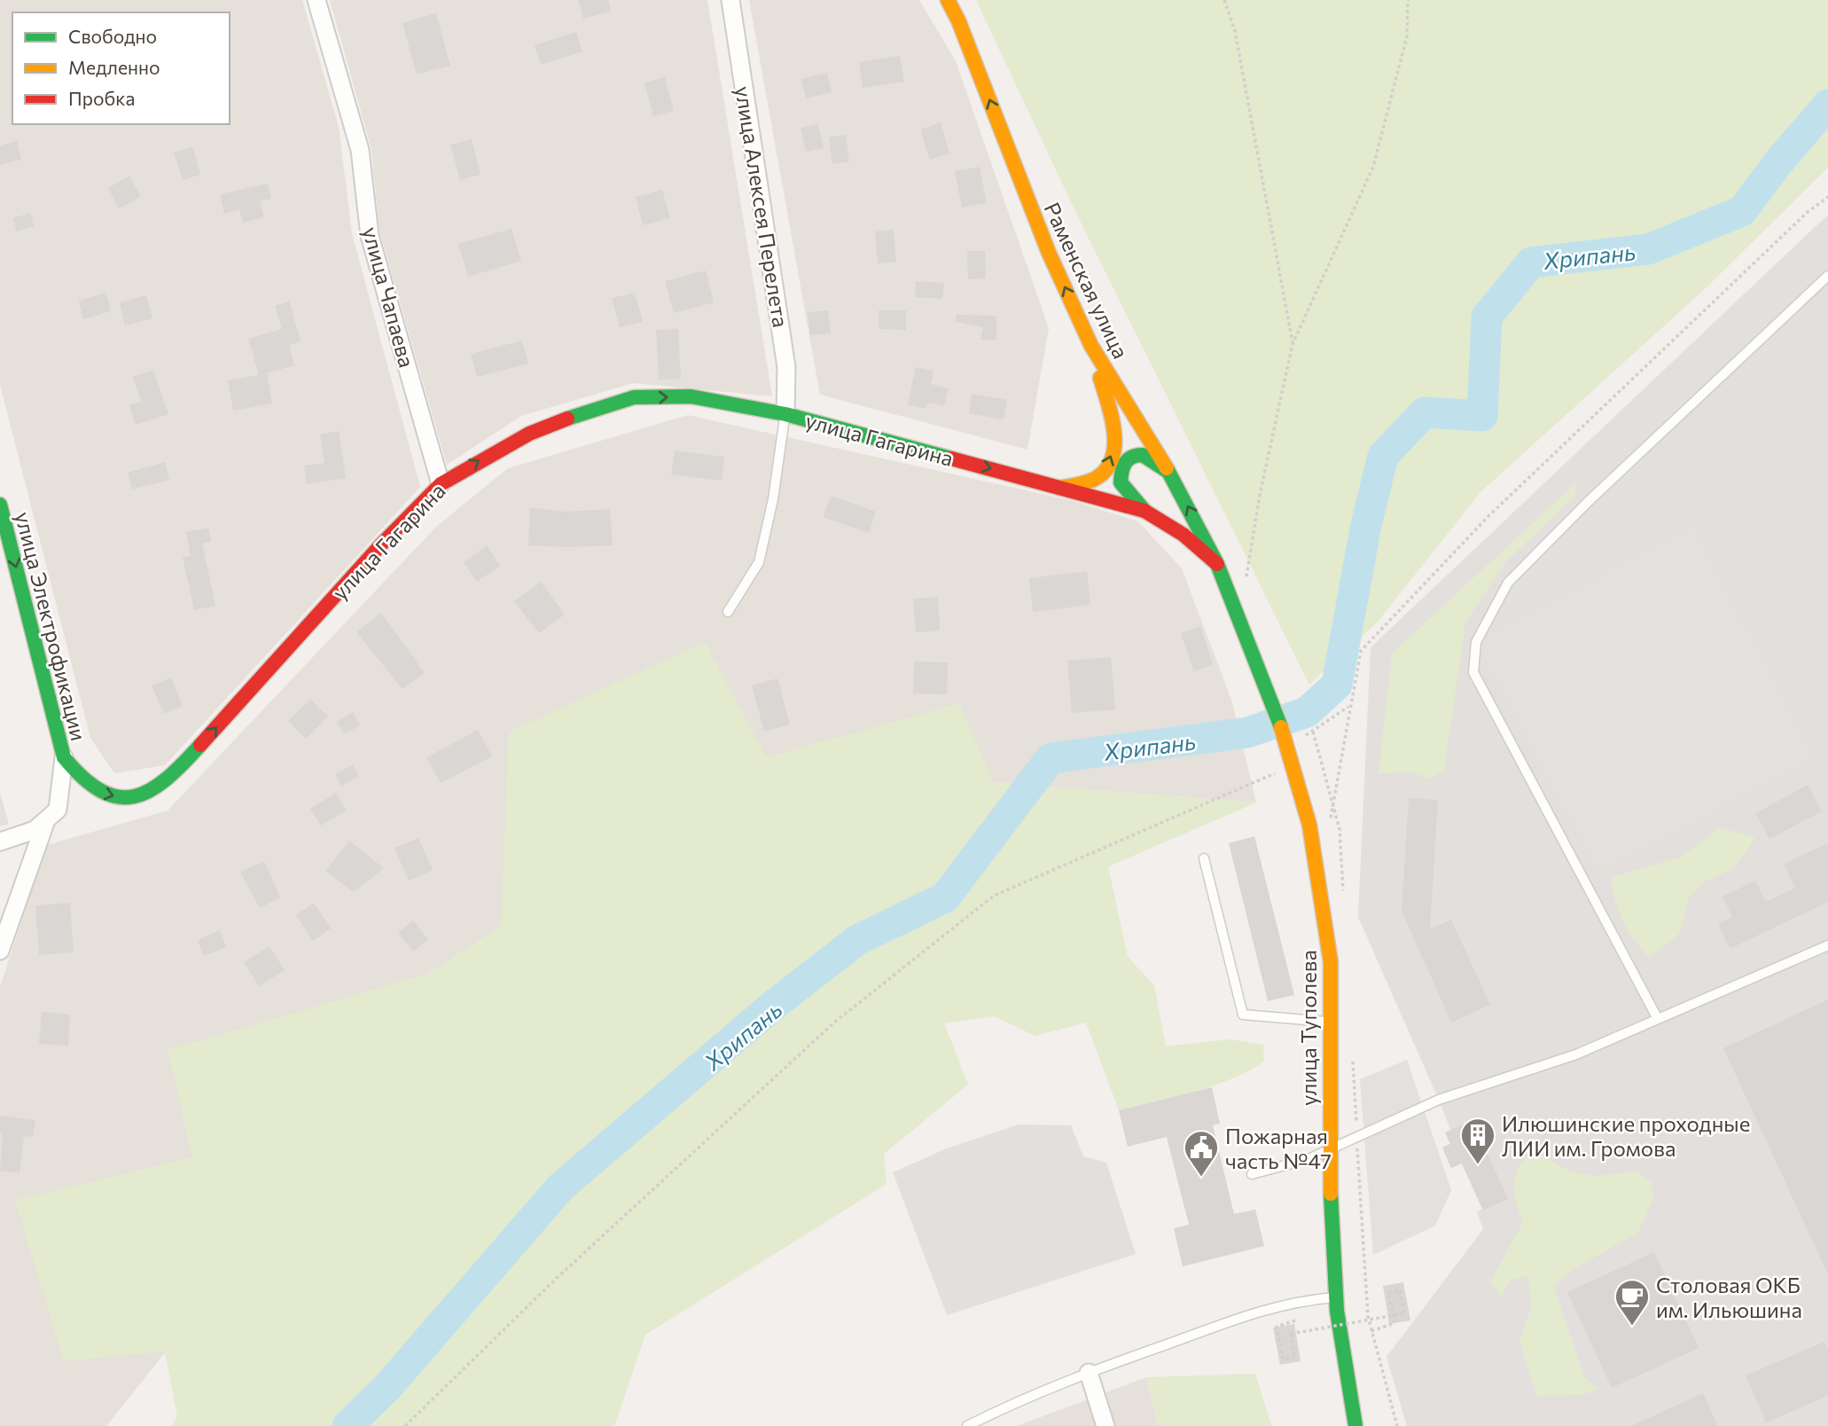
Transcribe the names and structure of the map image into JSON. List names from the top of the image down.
{
  "streets": {
    "main road": [
      "Раменская улица",
      "улица Гагарина",
      "улица Электрофикации",
      "улица Туполева"
    ],
    "street": ["улица Алексея Перелета", "улица Чапаева"]
  },
  "crossings": [
    ["улица Алексея Перелета", "улица Гагарина"],
    ["Раменская улица", "улица Гагарина"],
    ["Раменская улица", "улица Туполева"],
    ["улица Чапаева", "улица Гагарина"],
    ["улица Гагарина", "улица Электрофикации"]
  ],
  "one_way": ["Раменская улица", "улица Гагарина", "улица Электрофикации"],
  "water": ["Хрипань"],
  "places": {
    "building": ["Илюшинские проходные ЛИИ им. Громова"],
    "public building": ["Пожарная часть №47"],
    "cafe": ["Столовая ОКБ им. Ильюшина"]
  },
  "legend": ["Свободно", "Медленно", "Пробка"]
}
